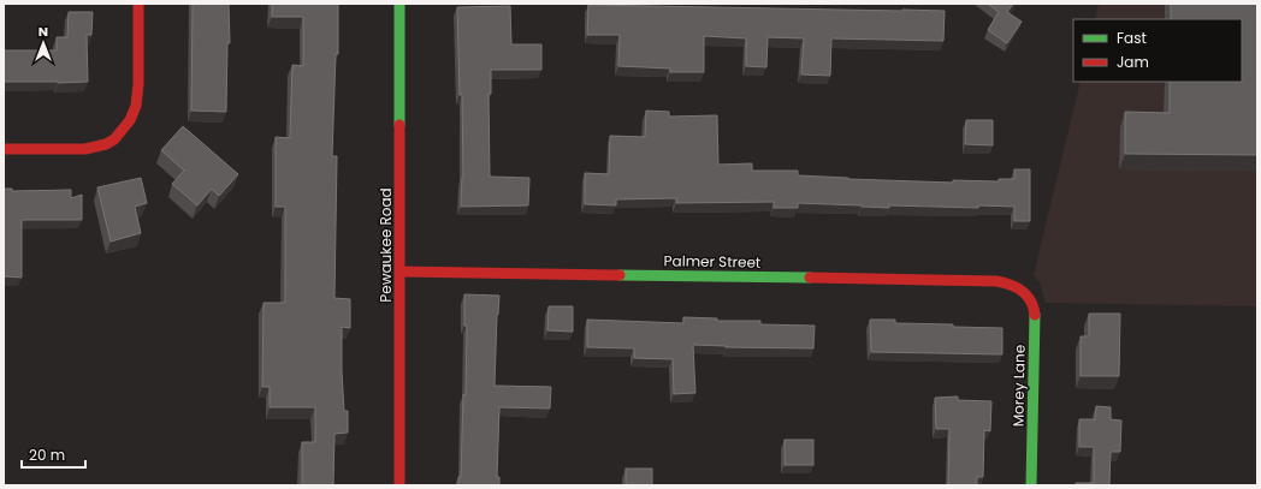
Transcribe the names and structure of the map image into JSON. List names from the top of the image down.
{
  "streets": {
    "street": ["Pewaukee Road", "Palmer Street", "Morey Lane"]
  },
  "crossings": [
    ["Pewaukee Road", "Palmer Street"],
    ["Palmer Street", "Morey Lane"]
  ],
  "legend": ["Fast", "Jam"],
  "scale_bar": "20 m",
  "north": "top"
}
